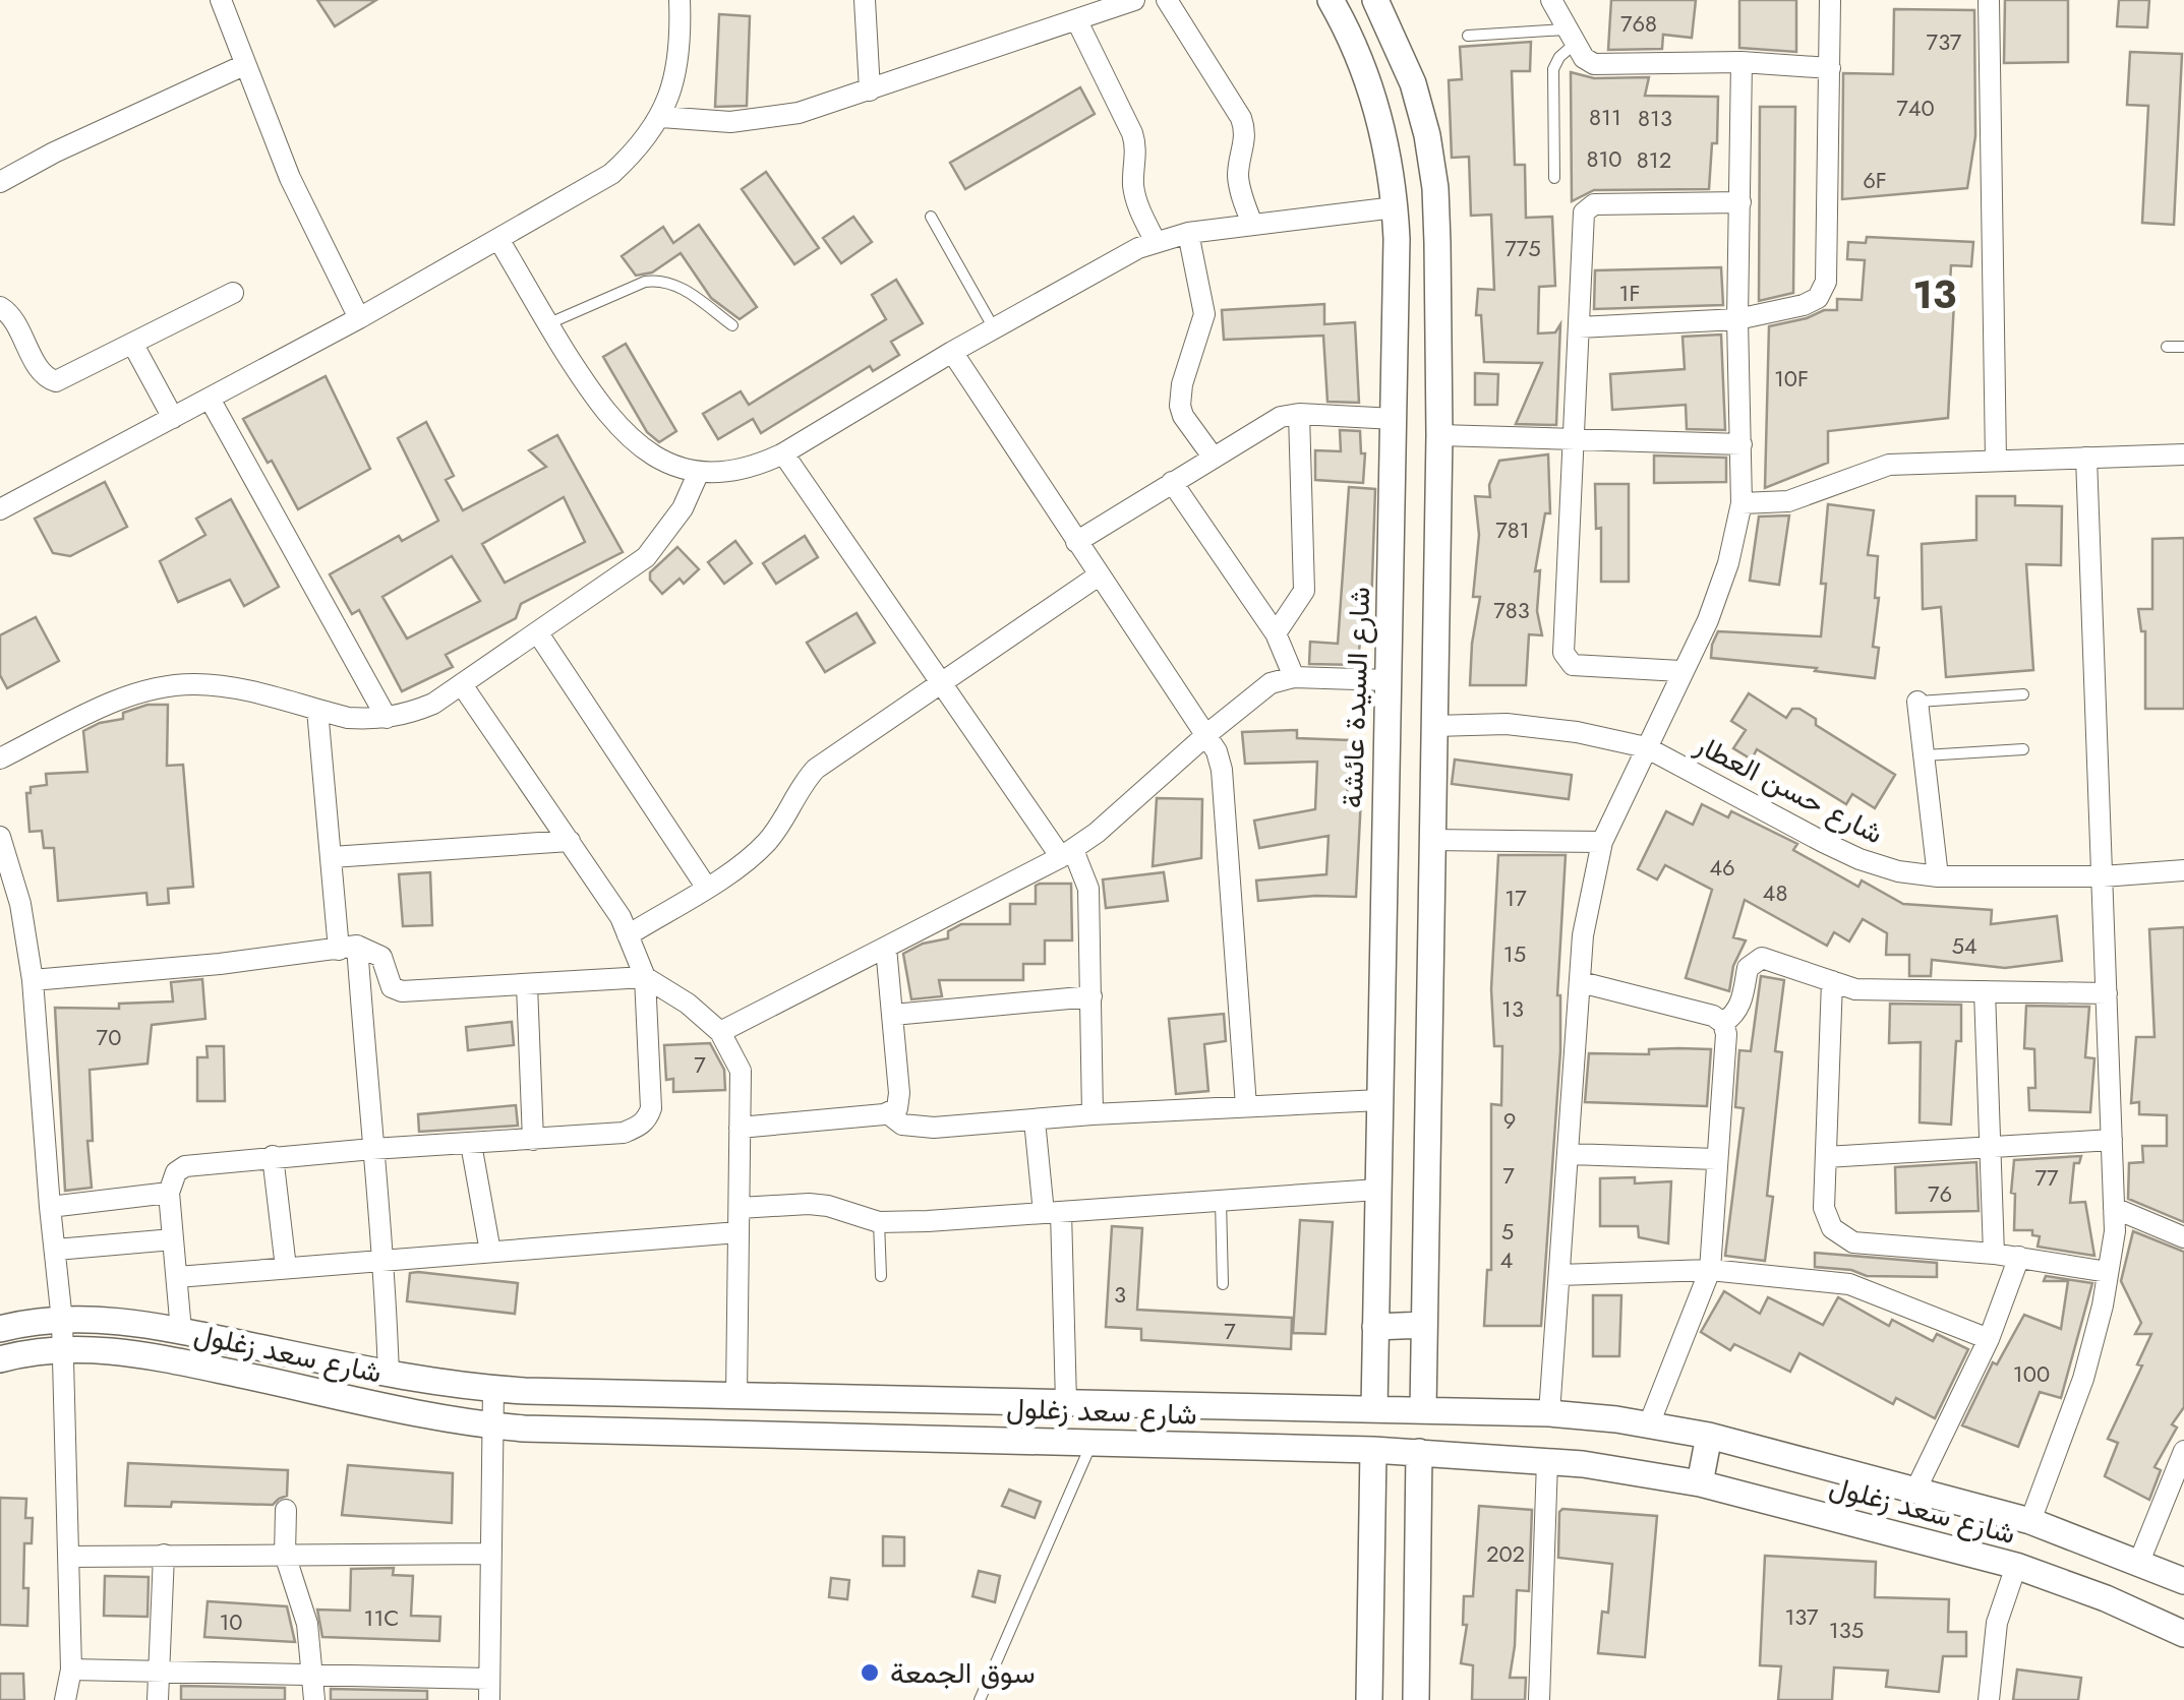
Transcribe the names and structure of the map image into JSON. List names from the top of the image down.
{
  "streets": {
    "street": ["شارع السيدة عائشة", "شارع حسن العطار", "شارع سعد زغلول"]
  },
  "crossings": [
    ["شارع السيدة عائشة", "شارع سعد زغلول"]
  ],
  "districts": ["13"],
  "places": ["سوق الجمعة"],
  "house_numbers": [
    "768",
    "737",
    "740",
    "811",
    "813",
    "810",
    "812",
    "6F",
    "775",
    "1F",
    "10F",
    "781",
    "783",
    "46",
    "48",
    "17",
    "54",
    "15",
    "13",
    "70",
    "7",
    "9",
    "7",
    "77",
    "76",
    "5",
    "4",
    "3",
    "7",
    "100",
    "202",
    "137",
    "11C",
    "10",
    "135"
  ]
}
